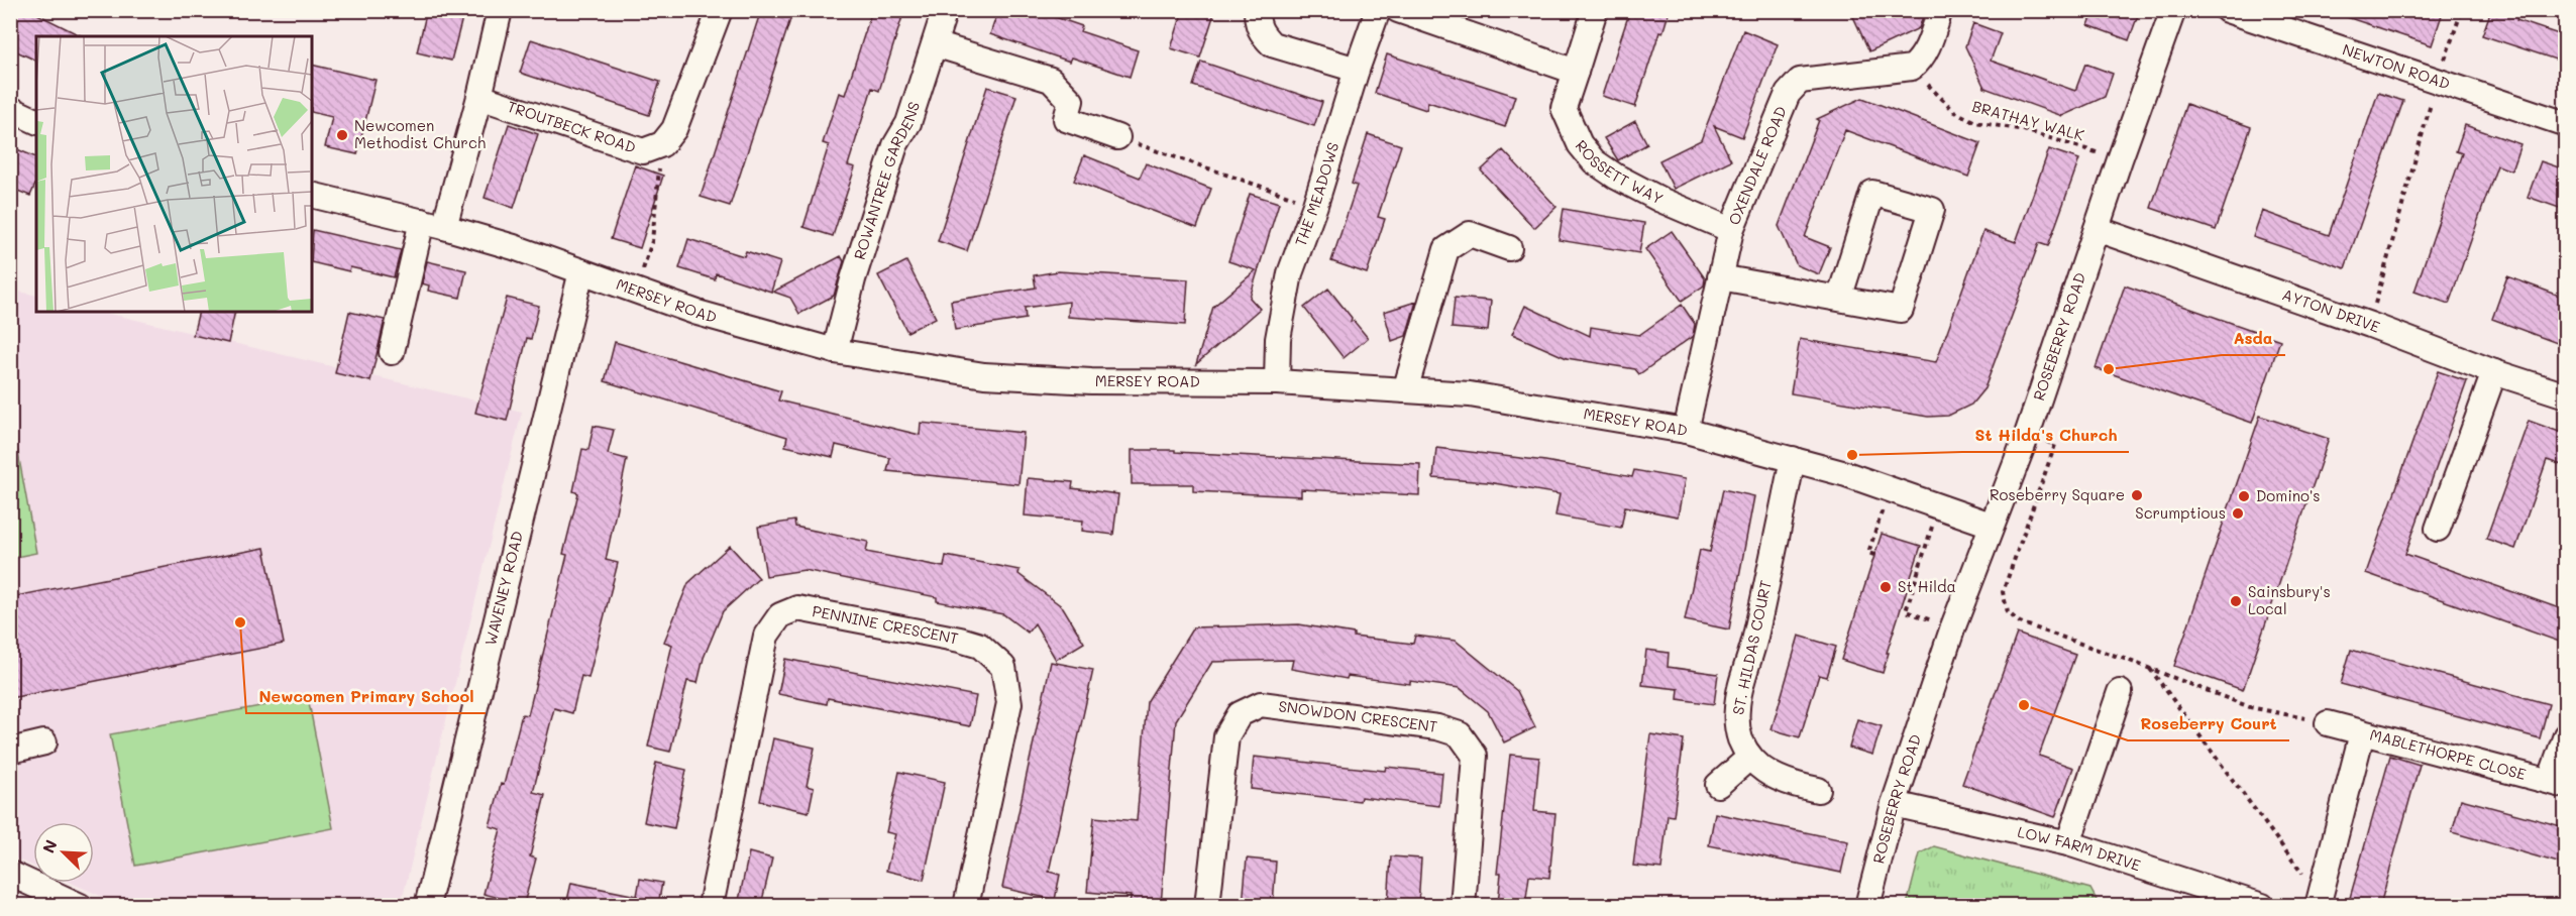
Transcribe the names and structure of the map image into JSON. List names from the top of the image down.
{
  "streets": {
    "street": [
      "NEWTON ROAD",
      "TROUTBECK ROAD",
      "OXENDALE ROAD",
      "ROSSETT WAY",
      "ROWANTREE GARDENS",
      "THE MEADOWS",
      "MERSEY ROAD",
      "AYTON DRIVE",
      "ROSEBERRY ROAD",
      "WAVENEY ROAD",
      "PENNINE CRESCENT",
      "ST. HILDAS COURT",
      "SNOWDON CRESCENT",
      "MABLETHORPE CLOSE",
      "LOW FARM DRIVE"
    ],
    "path": ["BRATHAY WALK"]
  },
  "crossings": [
    ["BRATHAY WALK", "OXENDALE ROAD"],
    ["BRATHAY WALK", "ROSEBERRY ROAD"],
    ["OXENDALE ROAD", "ROSSETT WAY"],
    ["OXENDALE ROAD", "MERSEY ROAD"],
    ["ROWANTREE GARDENS", "MERSEY ROAD"],
    ["THE MEADOWS", "MERSEY ROAD"],
    ["MERSEY ROAD", "ROSEBERRY ROAD"],
    ["MERSEY ROAD", "WAVENEY ROAD"],
    ["MERSEY ROAD", "ST. HILDAS COURT"],
    ["AYTON DRIVE", "ROSEBERRY ROAD"],
    ["ROSEBERRY ROAD", "LOW FARM DRIVE"]
  ],
  "places": [
    "Newcomen Methodist Church",
    "Asda",
    "St Hilda's Church",
    "Roseberry Square",
    "Domino's",
    "Scrumptious",
    "St Hilda",
    "Sainsbury's Local",
    "Newcomen Primary School",
    "Roseberry Court"
  ],
  "north": "top left"
}
